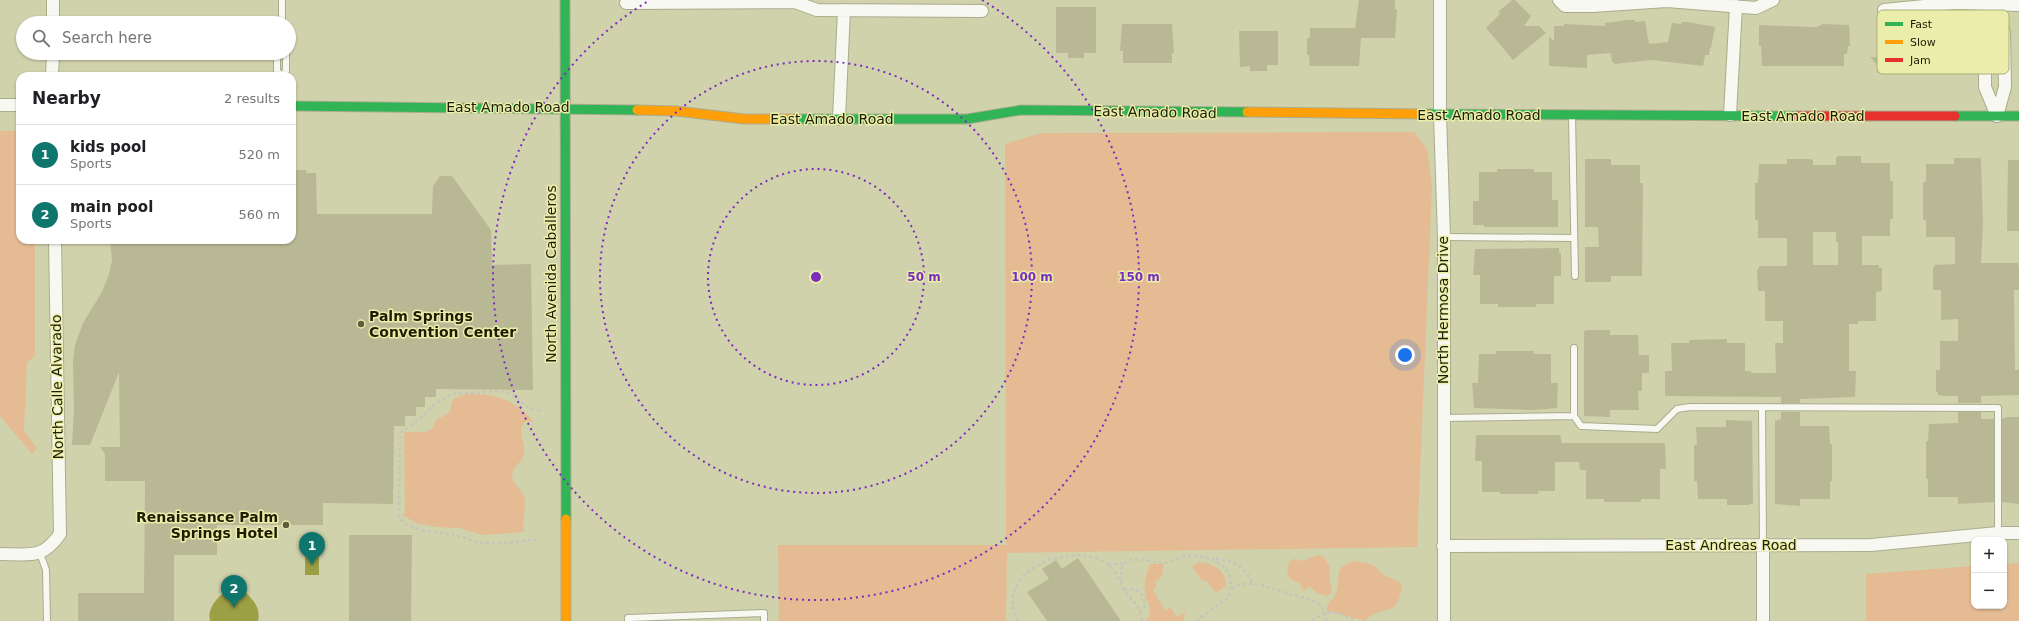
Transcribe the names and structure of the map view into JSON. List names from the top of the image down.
{
  "streets": {
    "street": [
      "East Amado Road",
      "North Avenida Caballeros",
      "North Hermosa Drive",
      "North Calle Alvarado",
      "East Andreas Road"
    ]
  },
  "crossings": [
    ["East Amado Road", "North Avenida Caballeros"],
    ["East Amado Road", "North Hermosa Drive"],
    ["North Hermosa Drive", "East Andreas Road"]
  ],
  "places": ["Palm Springs Convention Center", "Renaissance Palm Springs Hotel"],
  "legend": ["Fast", "Slow", "Jam"],
  "page": {
    "search": "Search here",
    "heading": ["Nearby", "2 results"],
    "list": [
      {
        "mark": "1",
        "name": "kids pool",
        "note": "Sports",
        "value": "520 m"
      },
      {
        "mark": "2",
        "name": "main pool",
        "note": "Sports",
        "value": "560 m"
      }
    ],
    "pins": ["1", "2"],
    "map_buttons": ["+", "−"]
  },
  "rings": ["50 m", "100 m", "150 m"]
}
